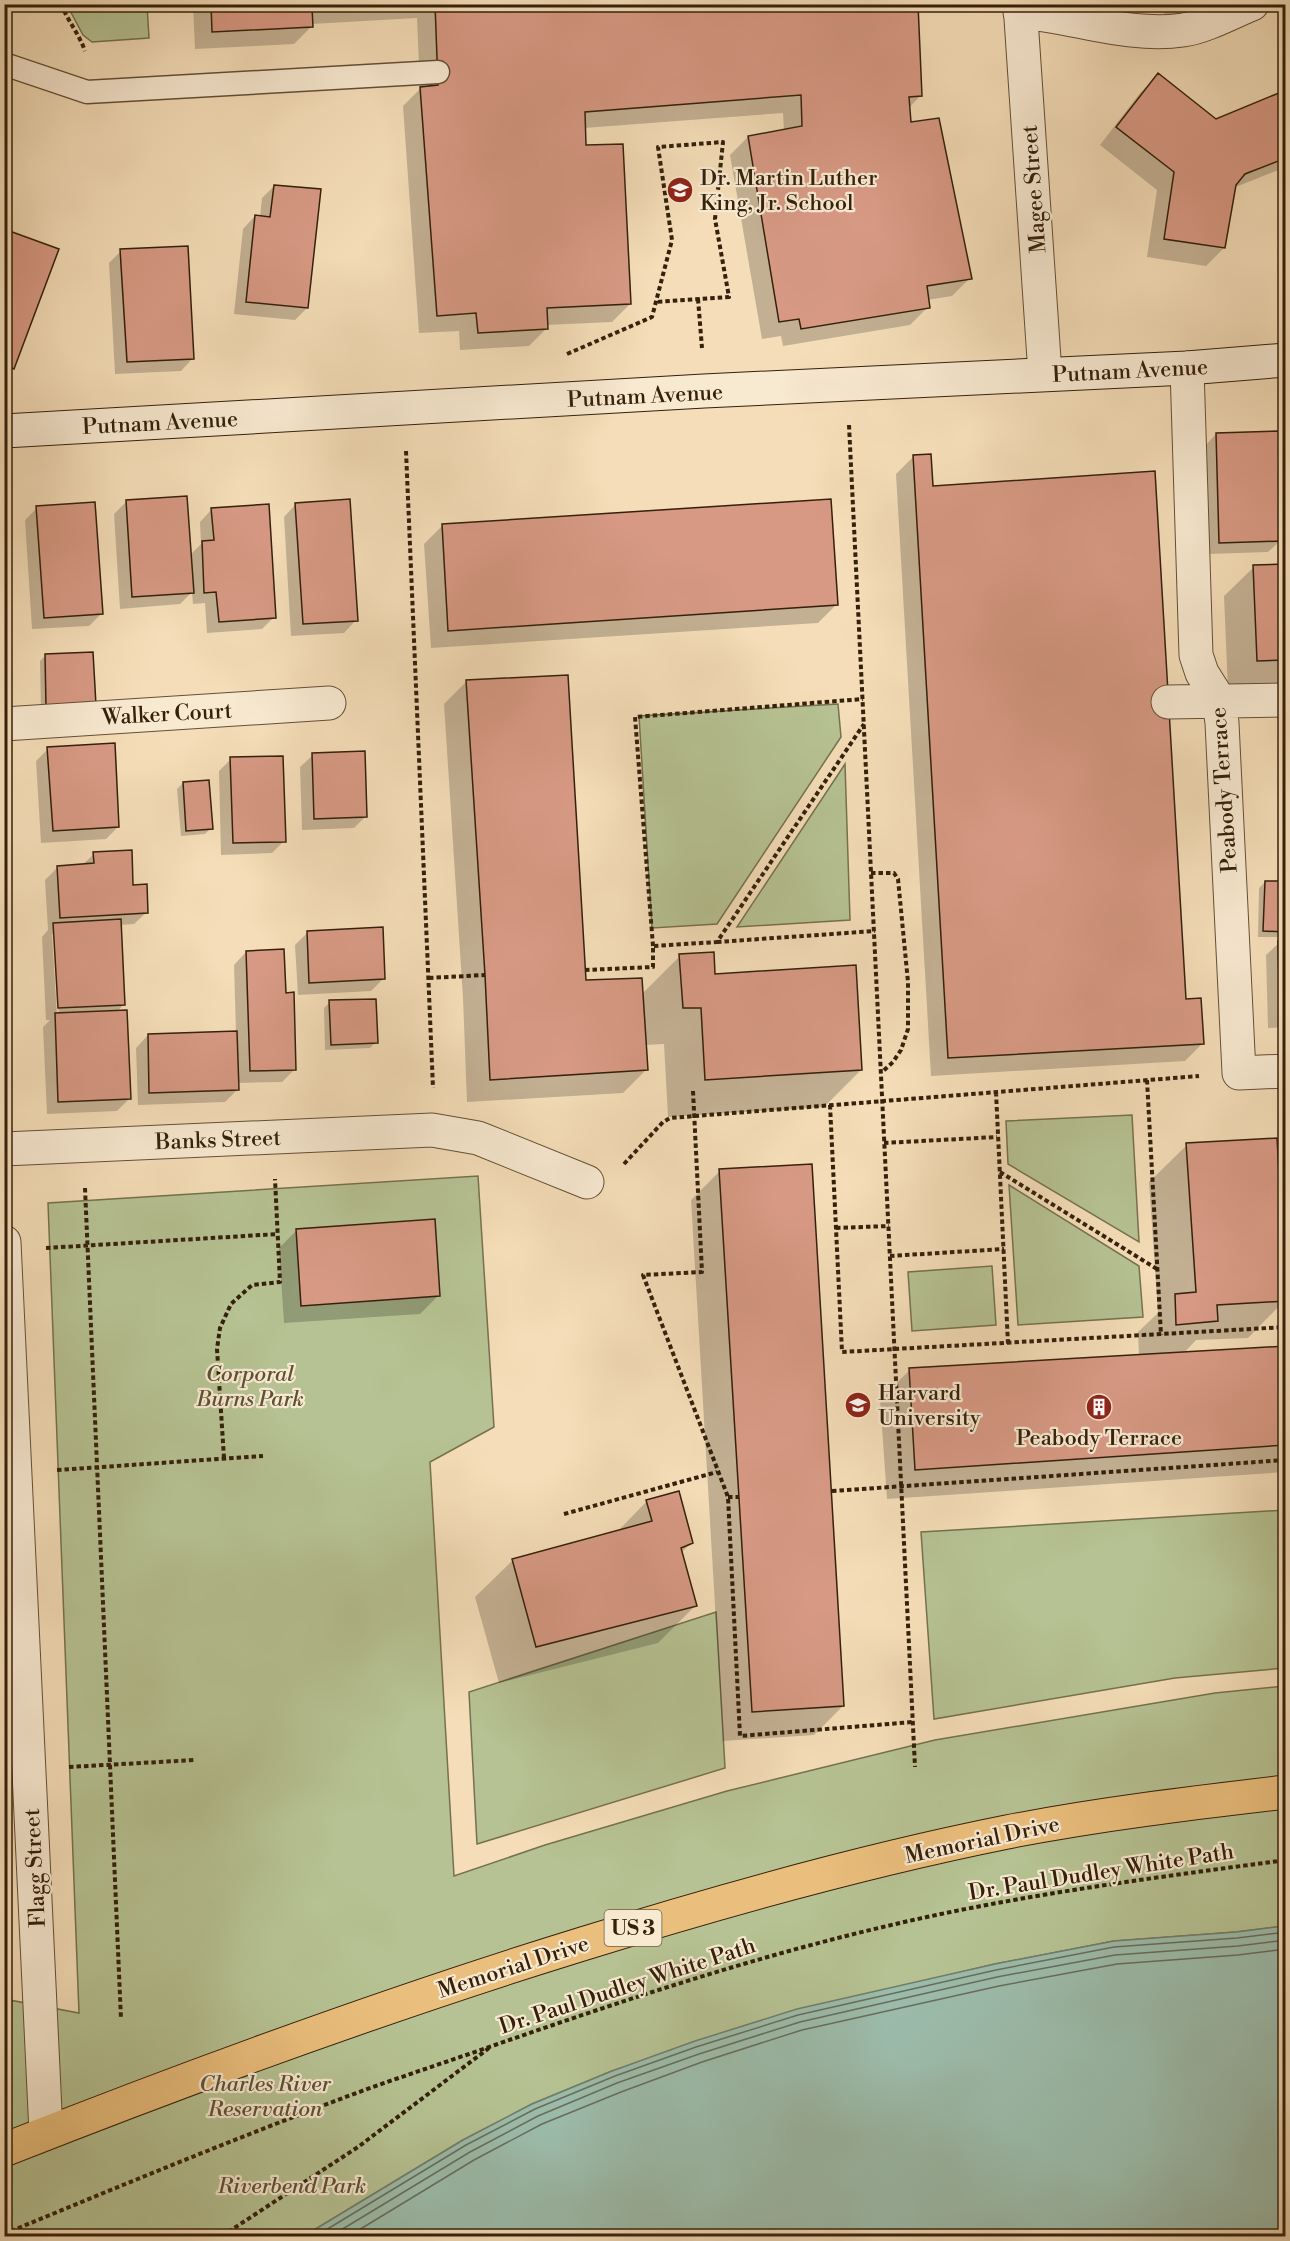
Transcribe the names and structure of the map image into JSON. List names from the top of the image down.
{
  "streets": {
    "highway": ["Memorial Drive", "US 3"],
    "street": [
      "Magee Street",
      "Putnam Avenue",
      "Walker Court",
      "Peabody Terrace",
      "Banks Street",
      "Flagg Street"
    ],
    "path": ["Dr. Paul Dudley White Path"]
  },
  "crossings": [
    ["Magee Street", "Putnam Avenue"],
    ["Putnam Avenue", "Peabody Terrace"],
    ["Memorial Drive", "Flagg Street"]
  ],
  "parks": ["Corporal Burns Park", "Charles River Reservation", "Riverbend Park"],
  "places": {
    "school or university": ["Dr. Martin Luther King, Jr. School", "Harvard University"],
    "building": ["Peabody Terrace"]
  }
}
